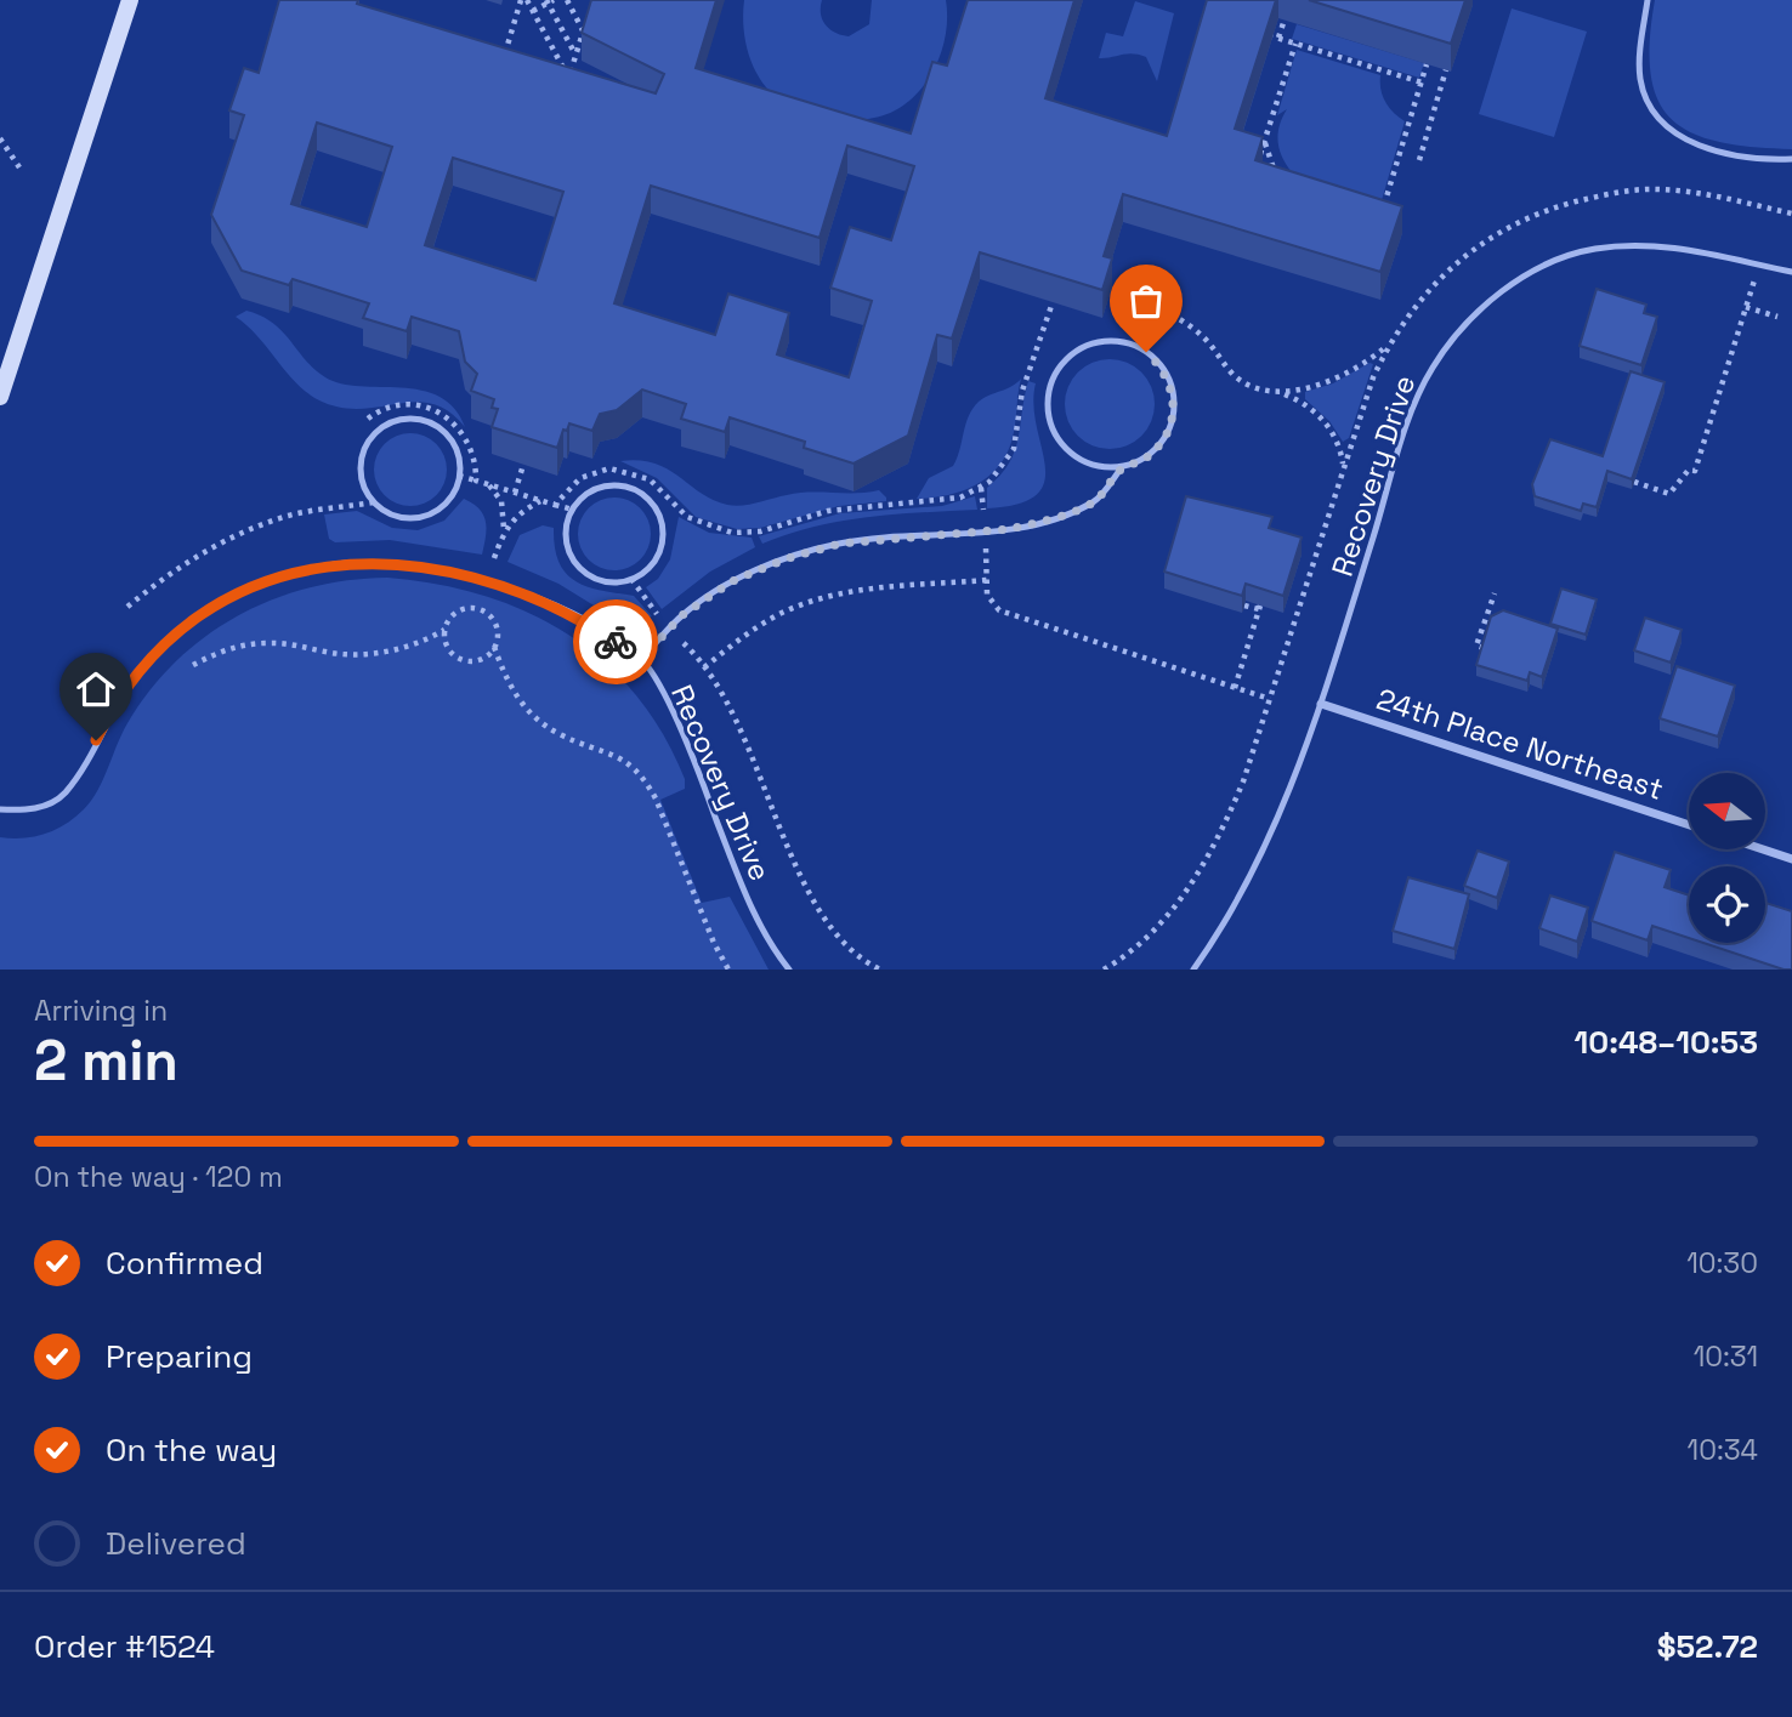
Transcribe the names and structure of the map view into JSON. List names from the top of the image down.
{
  "streets": {
    "street": ["24th Place Northeast"],
    "lane": ["Recovery Drive"]
  },
  "crossings": [
    ["Recovery Drive", "24th Place Northeast"]
  ],
  "north": "left",
  "page": {
    "heading": ["2 min", "Arriving in", "10:48–10:53"],
    "panel": ["Order #1524", "$52.72"],
    "bar": "On the way · 120 m",
    "list": [
      ["Confirmed", "10:30"],
      ["Preparing", "10:31"],
      ["On the way", "10:34"],
      "Delivered"
    ]
  }
}
